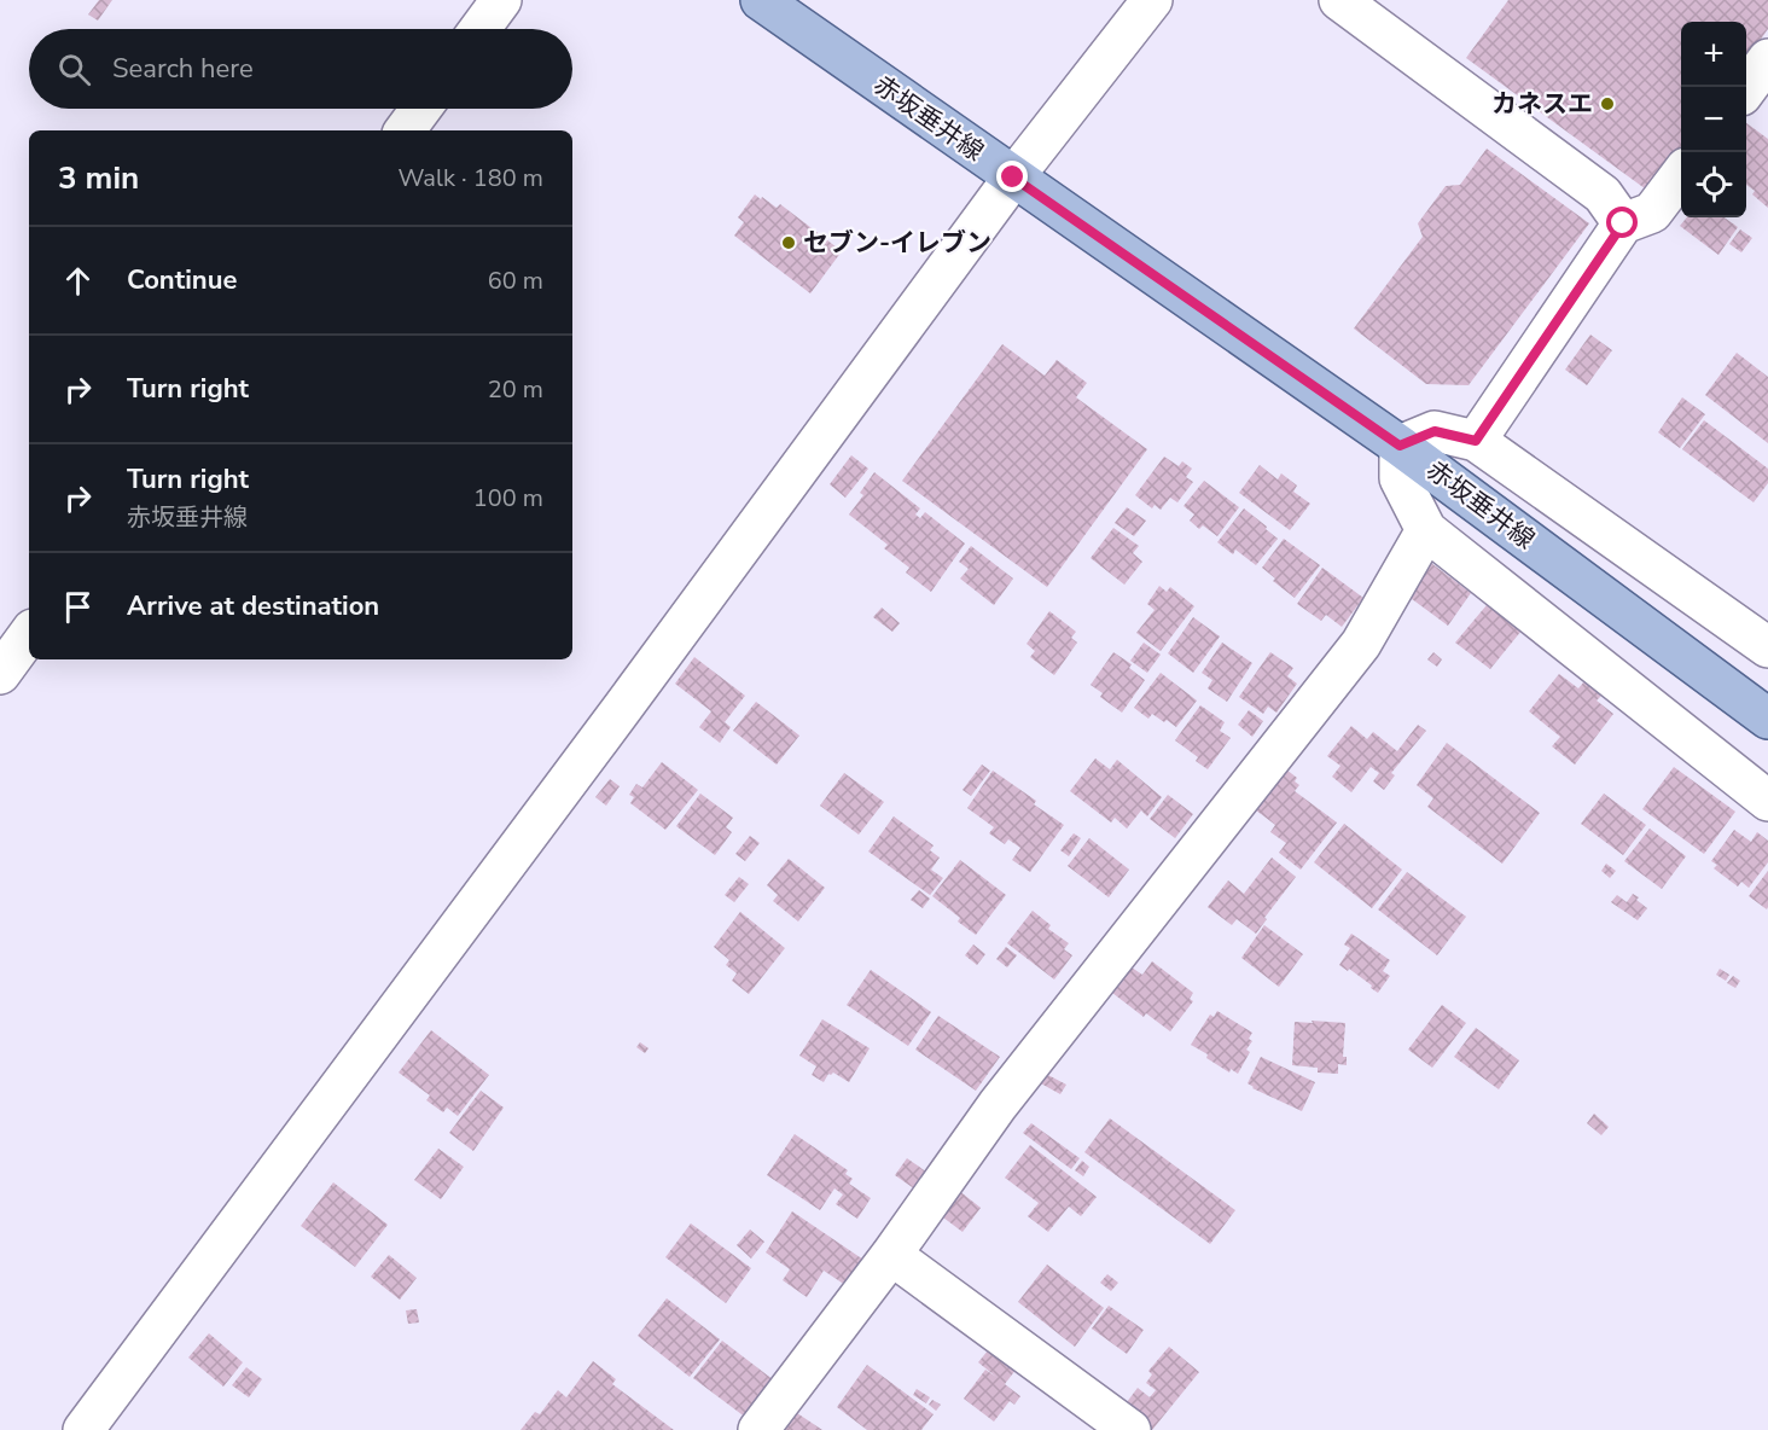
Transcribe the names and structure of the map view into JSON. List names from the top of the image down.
{
  "streets": {
    "main road": ["赤坂垂井線"]
  },
  "places": ["カネスエ", "セブン-イレブン"],
  "page": {
    "map_buttons": ["+", "−"],
    "search": "Search here",
    "heading": ["3 min", "Walk · 180 m"],
    "list": [
      ["Continue", "60 m"],
      ["Turn right", "20 m"],
      ["Turn right", "赤坂垂井線", "100 m"],
      "Arrive at destination"
    ]
  }
}
